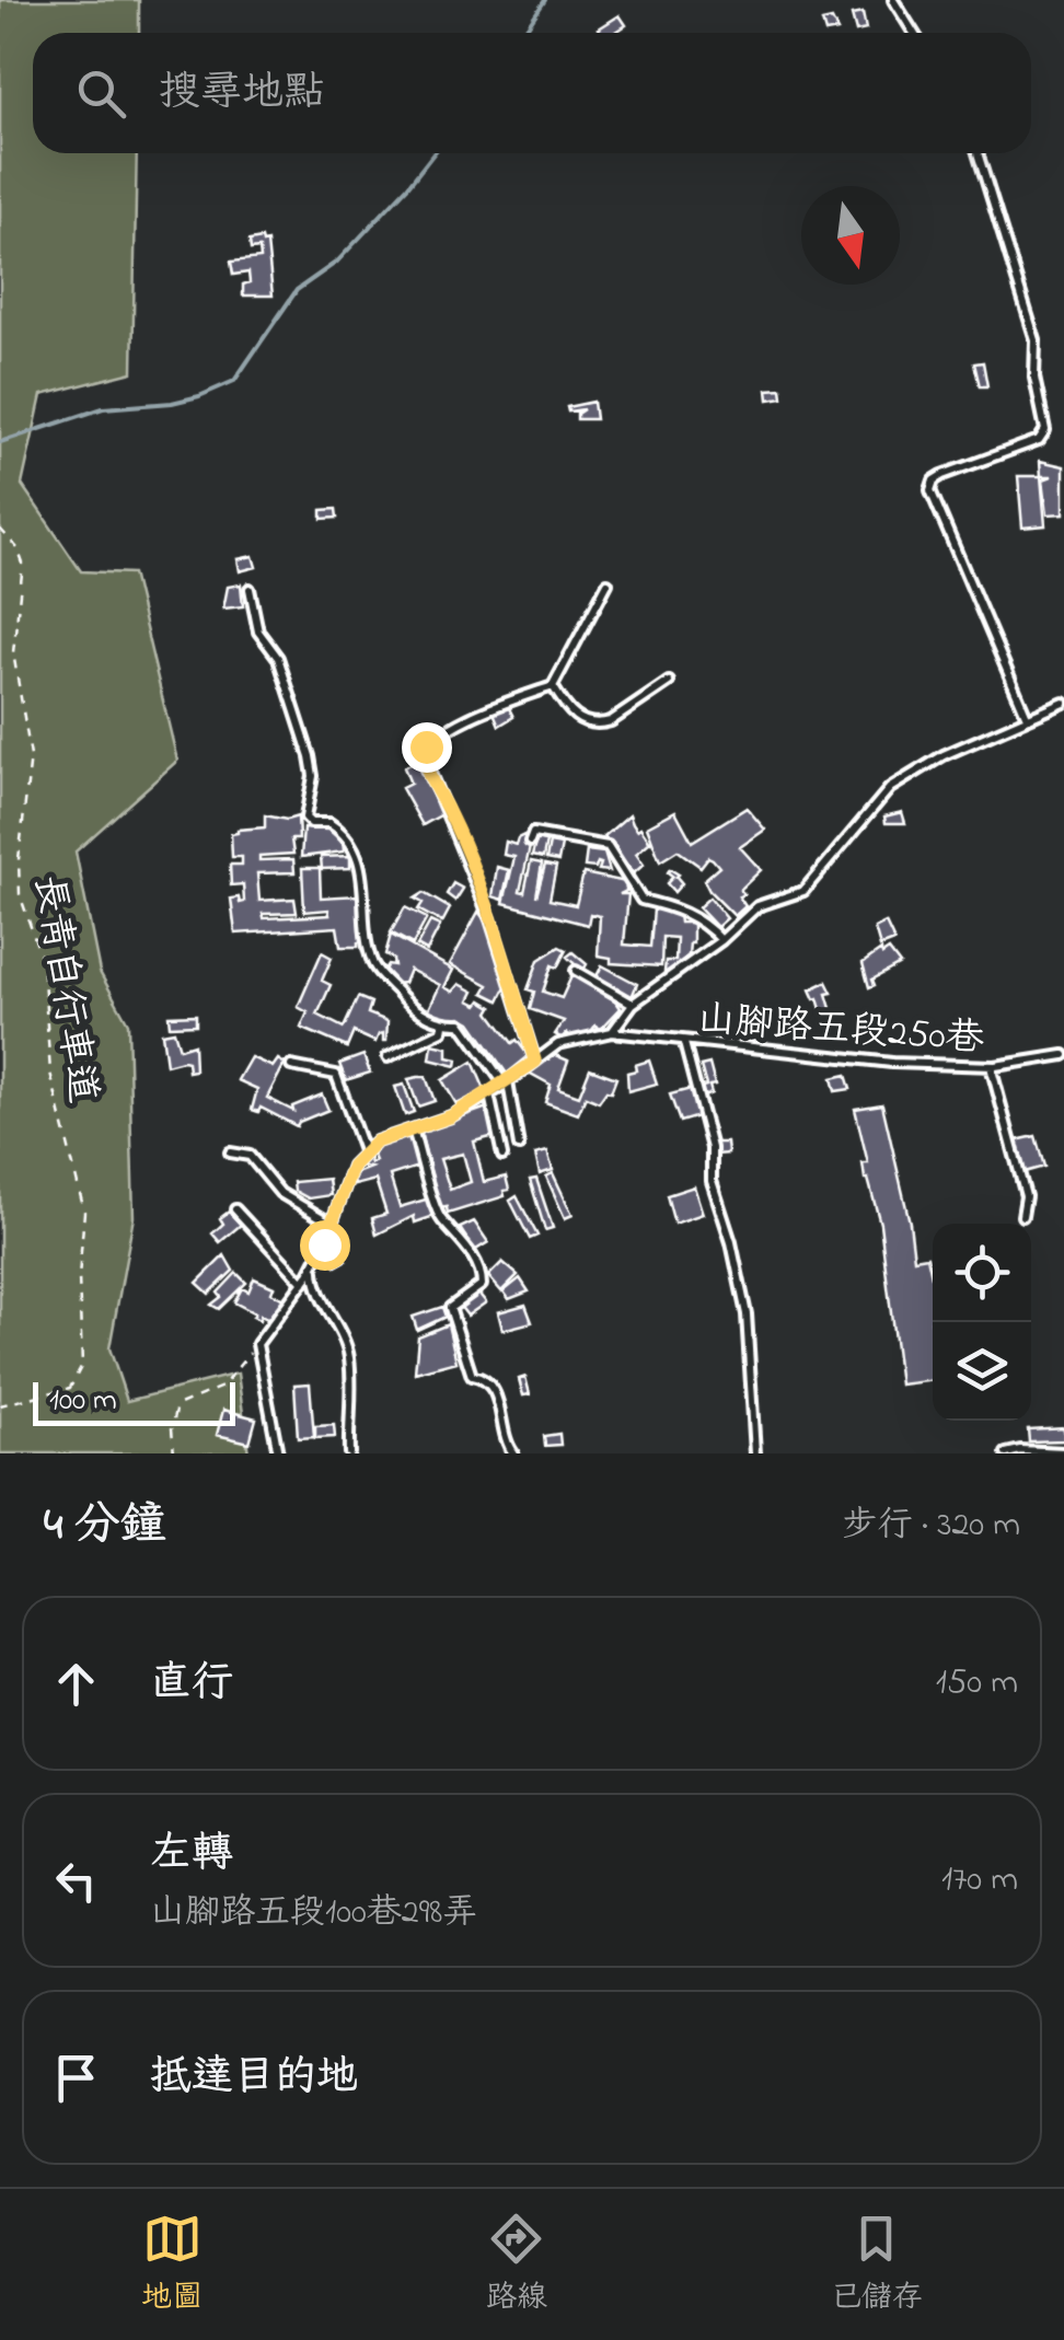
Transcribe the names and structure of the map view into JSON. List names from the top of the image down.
{
  "streets": {
    "lane": ["山腳路五段250巷"],
    "path": ["長青自行車道"]
  },
  "scale_bar": "100 m",
  "north": "bottom",
  "page": {
    "search": "搜尋地點",
    "scale": "100 m",
    "heading": ["4 分鐘", "步行 · 320 m"],
    "list": [
      ["直行", "150 m"],
      ["左轉", "山腳路五段100巷298弄", "170 m"],
      "抵達目的地"
    ],
    "nav": ["地圖", "路線", "已儲存"]
  }
}
